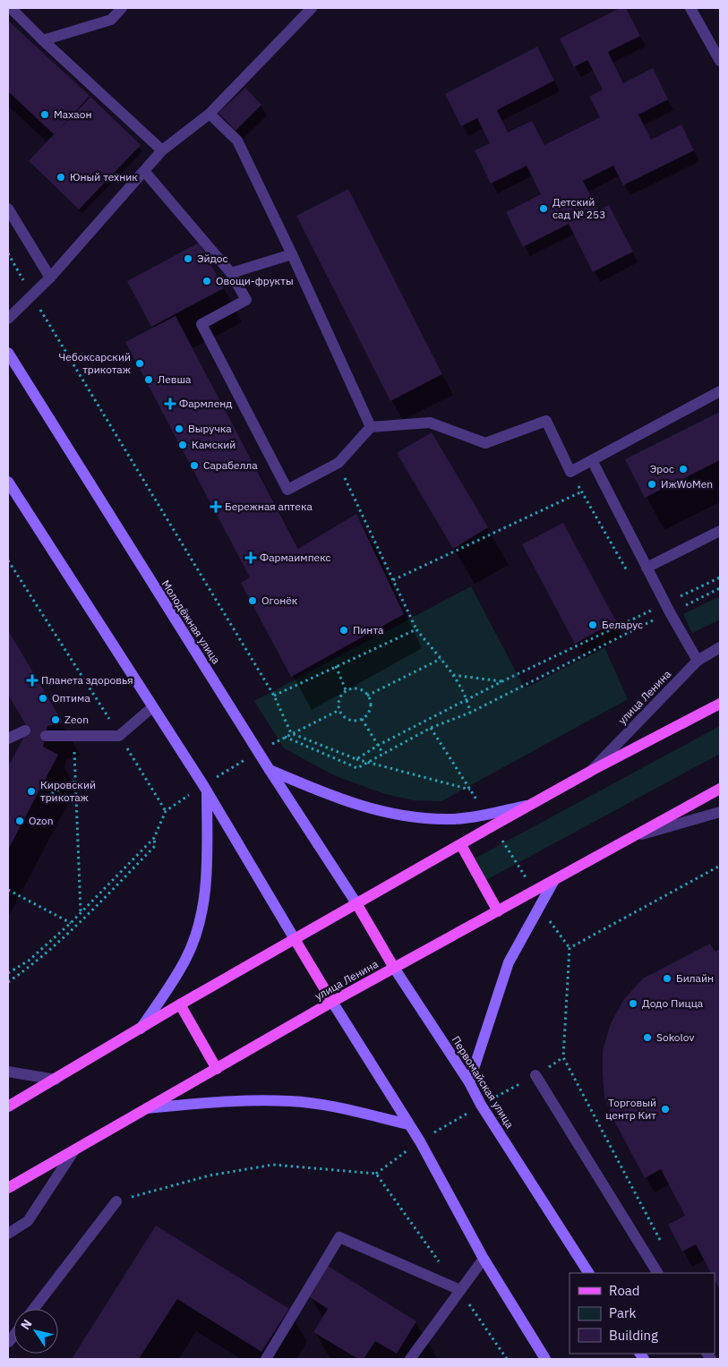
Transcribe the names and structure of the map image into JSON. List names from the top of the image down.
{
  "streets": {
    "main road": ["Молодёжная улица", "улица Ленина", "Первомайская улица"]
  },
  "crossings": [
    ["Молодёжная улица", "улица Ленина"],
    ["Молодёжная улица", "Первомайская улица"],
    ["улица Ленина", "Первомайская улица"]
  ],
  "places": {
    "other": [
      "Махаон",
      "Юный техник",
      "Детский сад № 253",
      "Эйдос",
      "Овощи-фрукты",
      "Чебоксарский трикотаж",
      "Левша",
      "Выручка",
      "Камский",
      "Сарабелла",
      "Эрос",
      "ИжWoMen",
      "Огонёк",
      "Беларус",
      "Пинта",
      "Оптима",
      "Zeon",
      "Кировский трикотаж",
      "Ozon",
      "Билайн",
      "Додо Пицца",
      "Sokolov",
      "Торговый центр Кит"
    ],
    "health": [
      "Фармленд",
      "Бережная аптека",
      "Фармаимпекс",
      "Планета здоровья"
    ]
  },
  "legend": ["Road", "Park", "Building"],
  "north": "top left"
}
